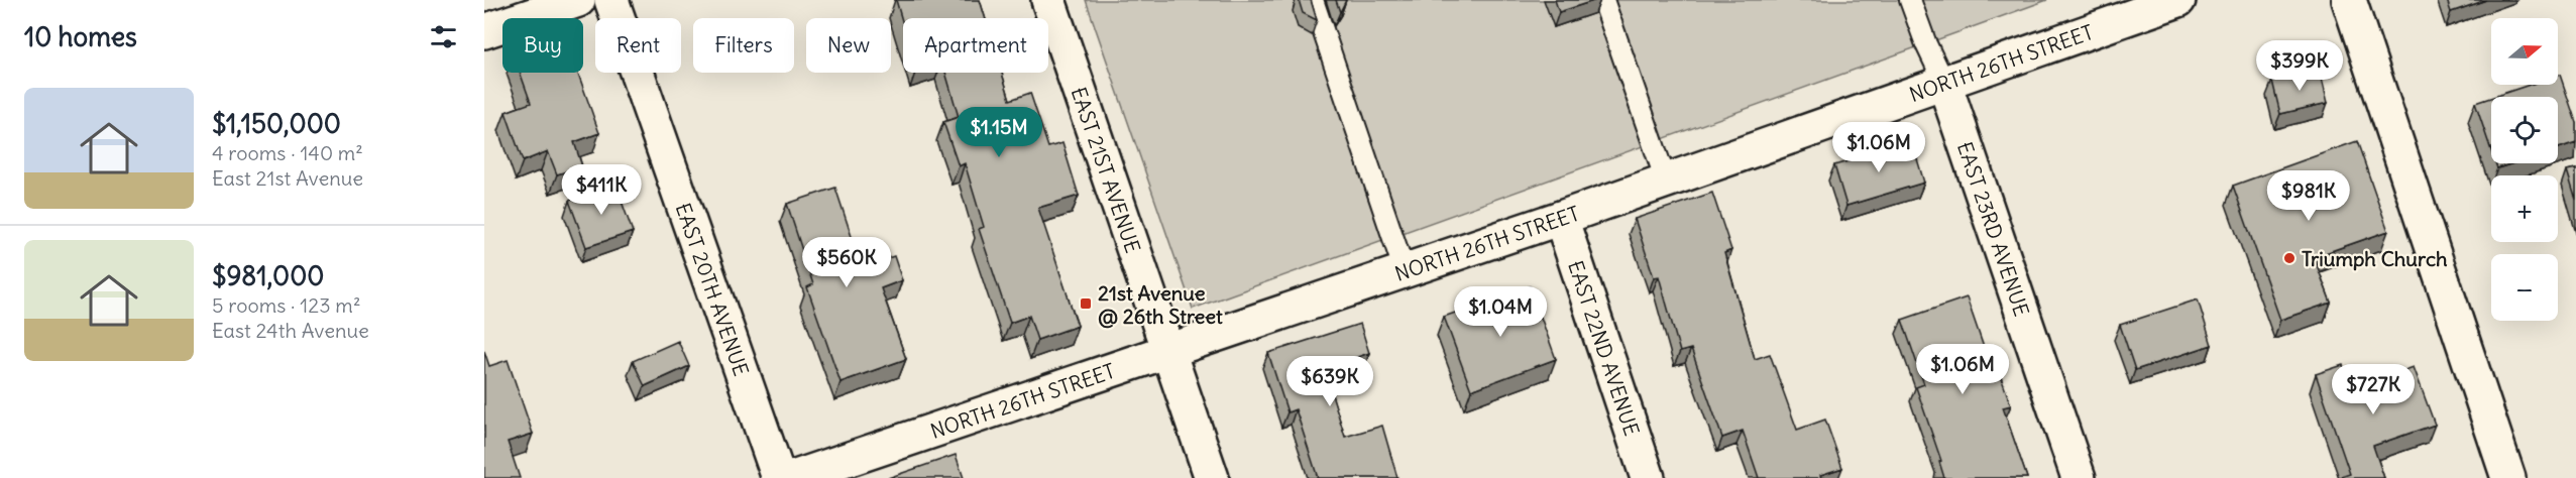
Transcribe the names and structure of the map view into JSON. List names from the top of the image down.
{
  "streets": {
    "street": [
      "NORTH 26TH STREET",
      "EAST 21ST AVENUE",
      "EAST 23RD AVENUE",
      "EAST 20TH AVENUE",
      "EAST 22ND AVENUE"
    ]
  },
  "crossings": [
    ["NORTH 26TH STREET", "EAST 21ST AVENUE"],
    ["NORTH 26TH STREET", "EAST 23RD AVENUE"],
    ["NORTH 26TH STREET", "EAST 22ND AVENUE"]
  ],
  "places": {
    "other": ["Triumph Church"],
    "transit": ["21st Avenue @ 26th Street"]
  },
  "north": "right",
  "page": {
    "heading": "10 homes",
    "map_buttons": ["+", "−"],
    "chip": [
      "Buy",
      "Rent",
      "Filters",
      "New",
      "Apartment"
    ],
    "price": [
      "$399K",
      "$1.15M",
      "$1.06M",
      "$411K",
      "$981K",
      "$560K",
      "$1.04M",
      "$1.06M",
      "$639K",
      "$727K"
    ],
    "list": [
      {
        "name": "$1,150,000",
        "note": "4 rooms · 140 m² · East 21st Avenue"
      },
      {
        "name": "$981,000",
        "note": "5 rooms · 123 m² · East 24th Avenue"
      }
    ]
  }
}
